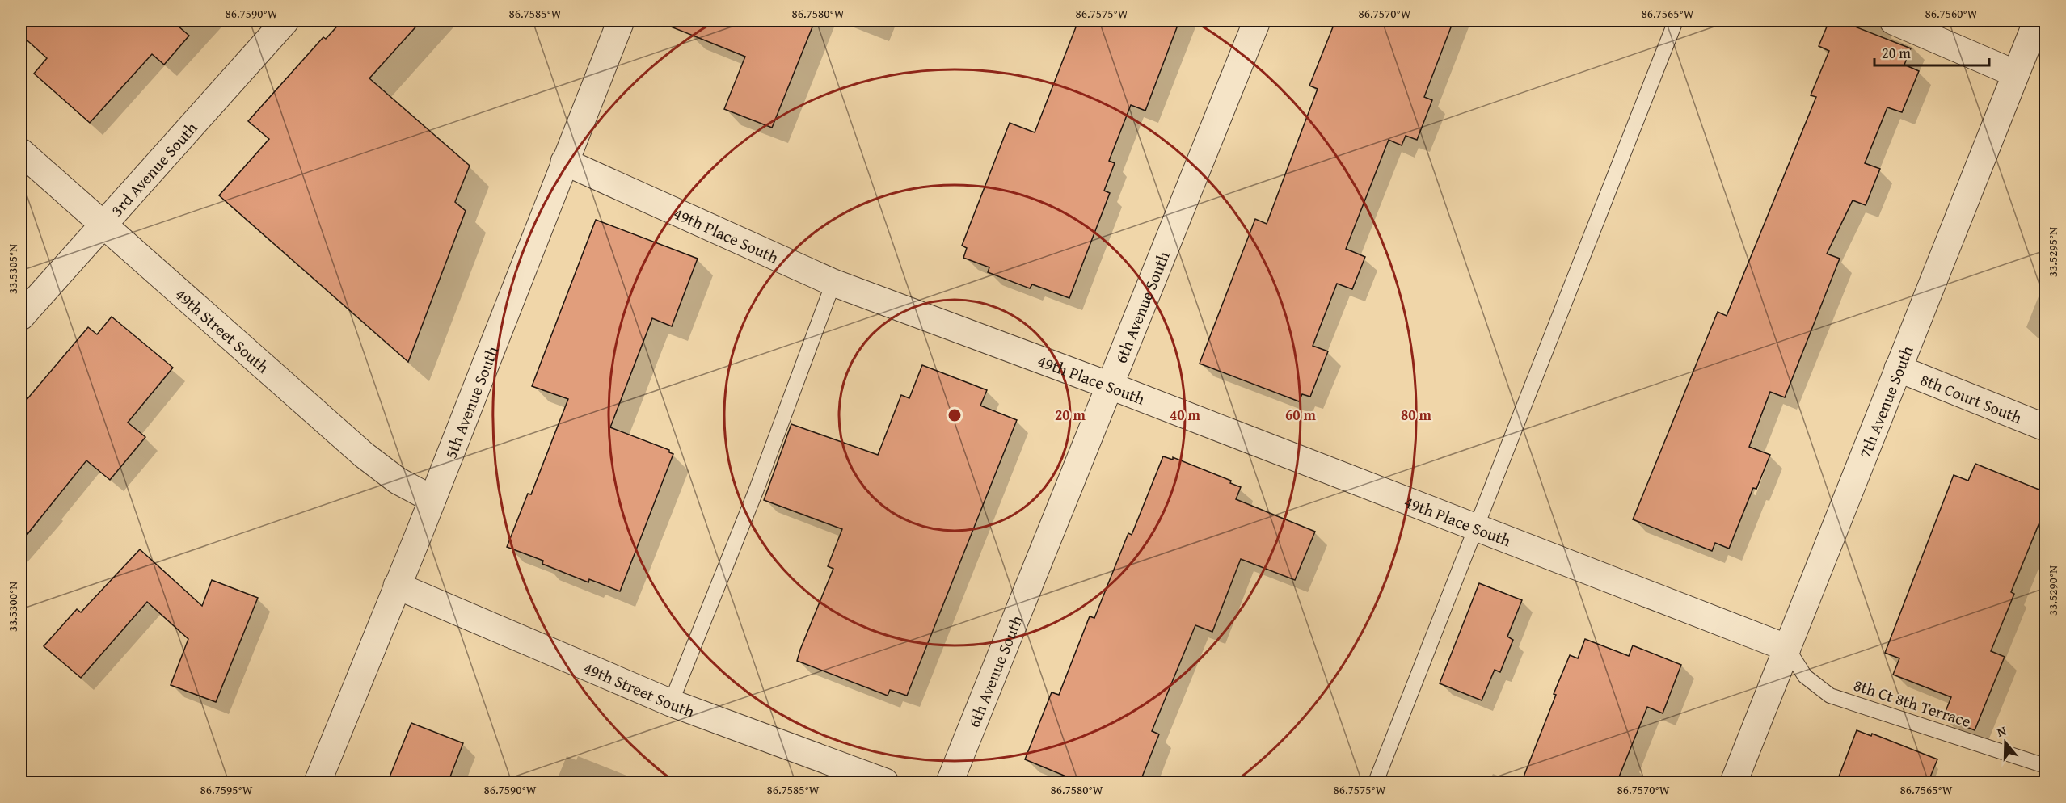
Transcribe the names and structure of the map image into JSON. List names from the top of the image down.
{
  "streets": {
    "street": [
      "3rd Avenue South",
      "49th Place South",
      "6th Avenue South",
      "49th Street South",
      "8th Court South",
      "7th Avenue South",
      "5th Avenue South"
    ],
    "lane": ["8th Ct 8th Terrace"]
  },
  "crossings": [
    ["3rd Avenue South", "49th Street South"],
    ["49th Place South", "6th Avenue South"],
    ["49th Place South", "7th Avenue South"],
    ["49th Place South", "5th Avenue South"],
    ["49th Place South", "8th Ct 8th Terrace"],
    ["49th Street South", "5th Avenue South"],
    ["8th Court South", "7th Avenue South"],
    ["7th Avenue South", "8th Ct 8th Terrace"]
  ],
  "scale_bar": "20 m",
  "north": "top",
  "coordinates": [
    "86.7590°W",
    "86.7585°W",
    "86.7580°W",
    "86.7575°W",
    "86.7570°W",
    "86.7565°W",
    "86.7560°W",
    "33.5295°N",
    "33.5305°N",
    "33.5290°N",
    "33.5300°N",
    "86.7595°W"
  ],
  "rings": [
    "20 m",
    "40 m",
    "60 m",
    "80 m"
  ]
}
